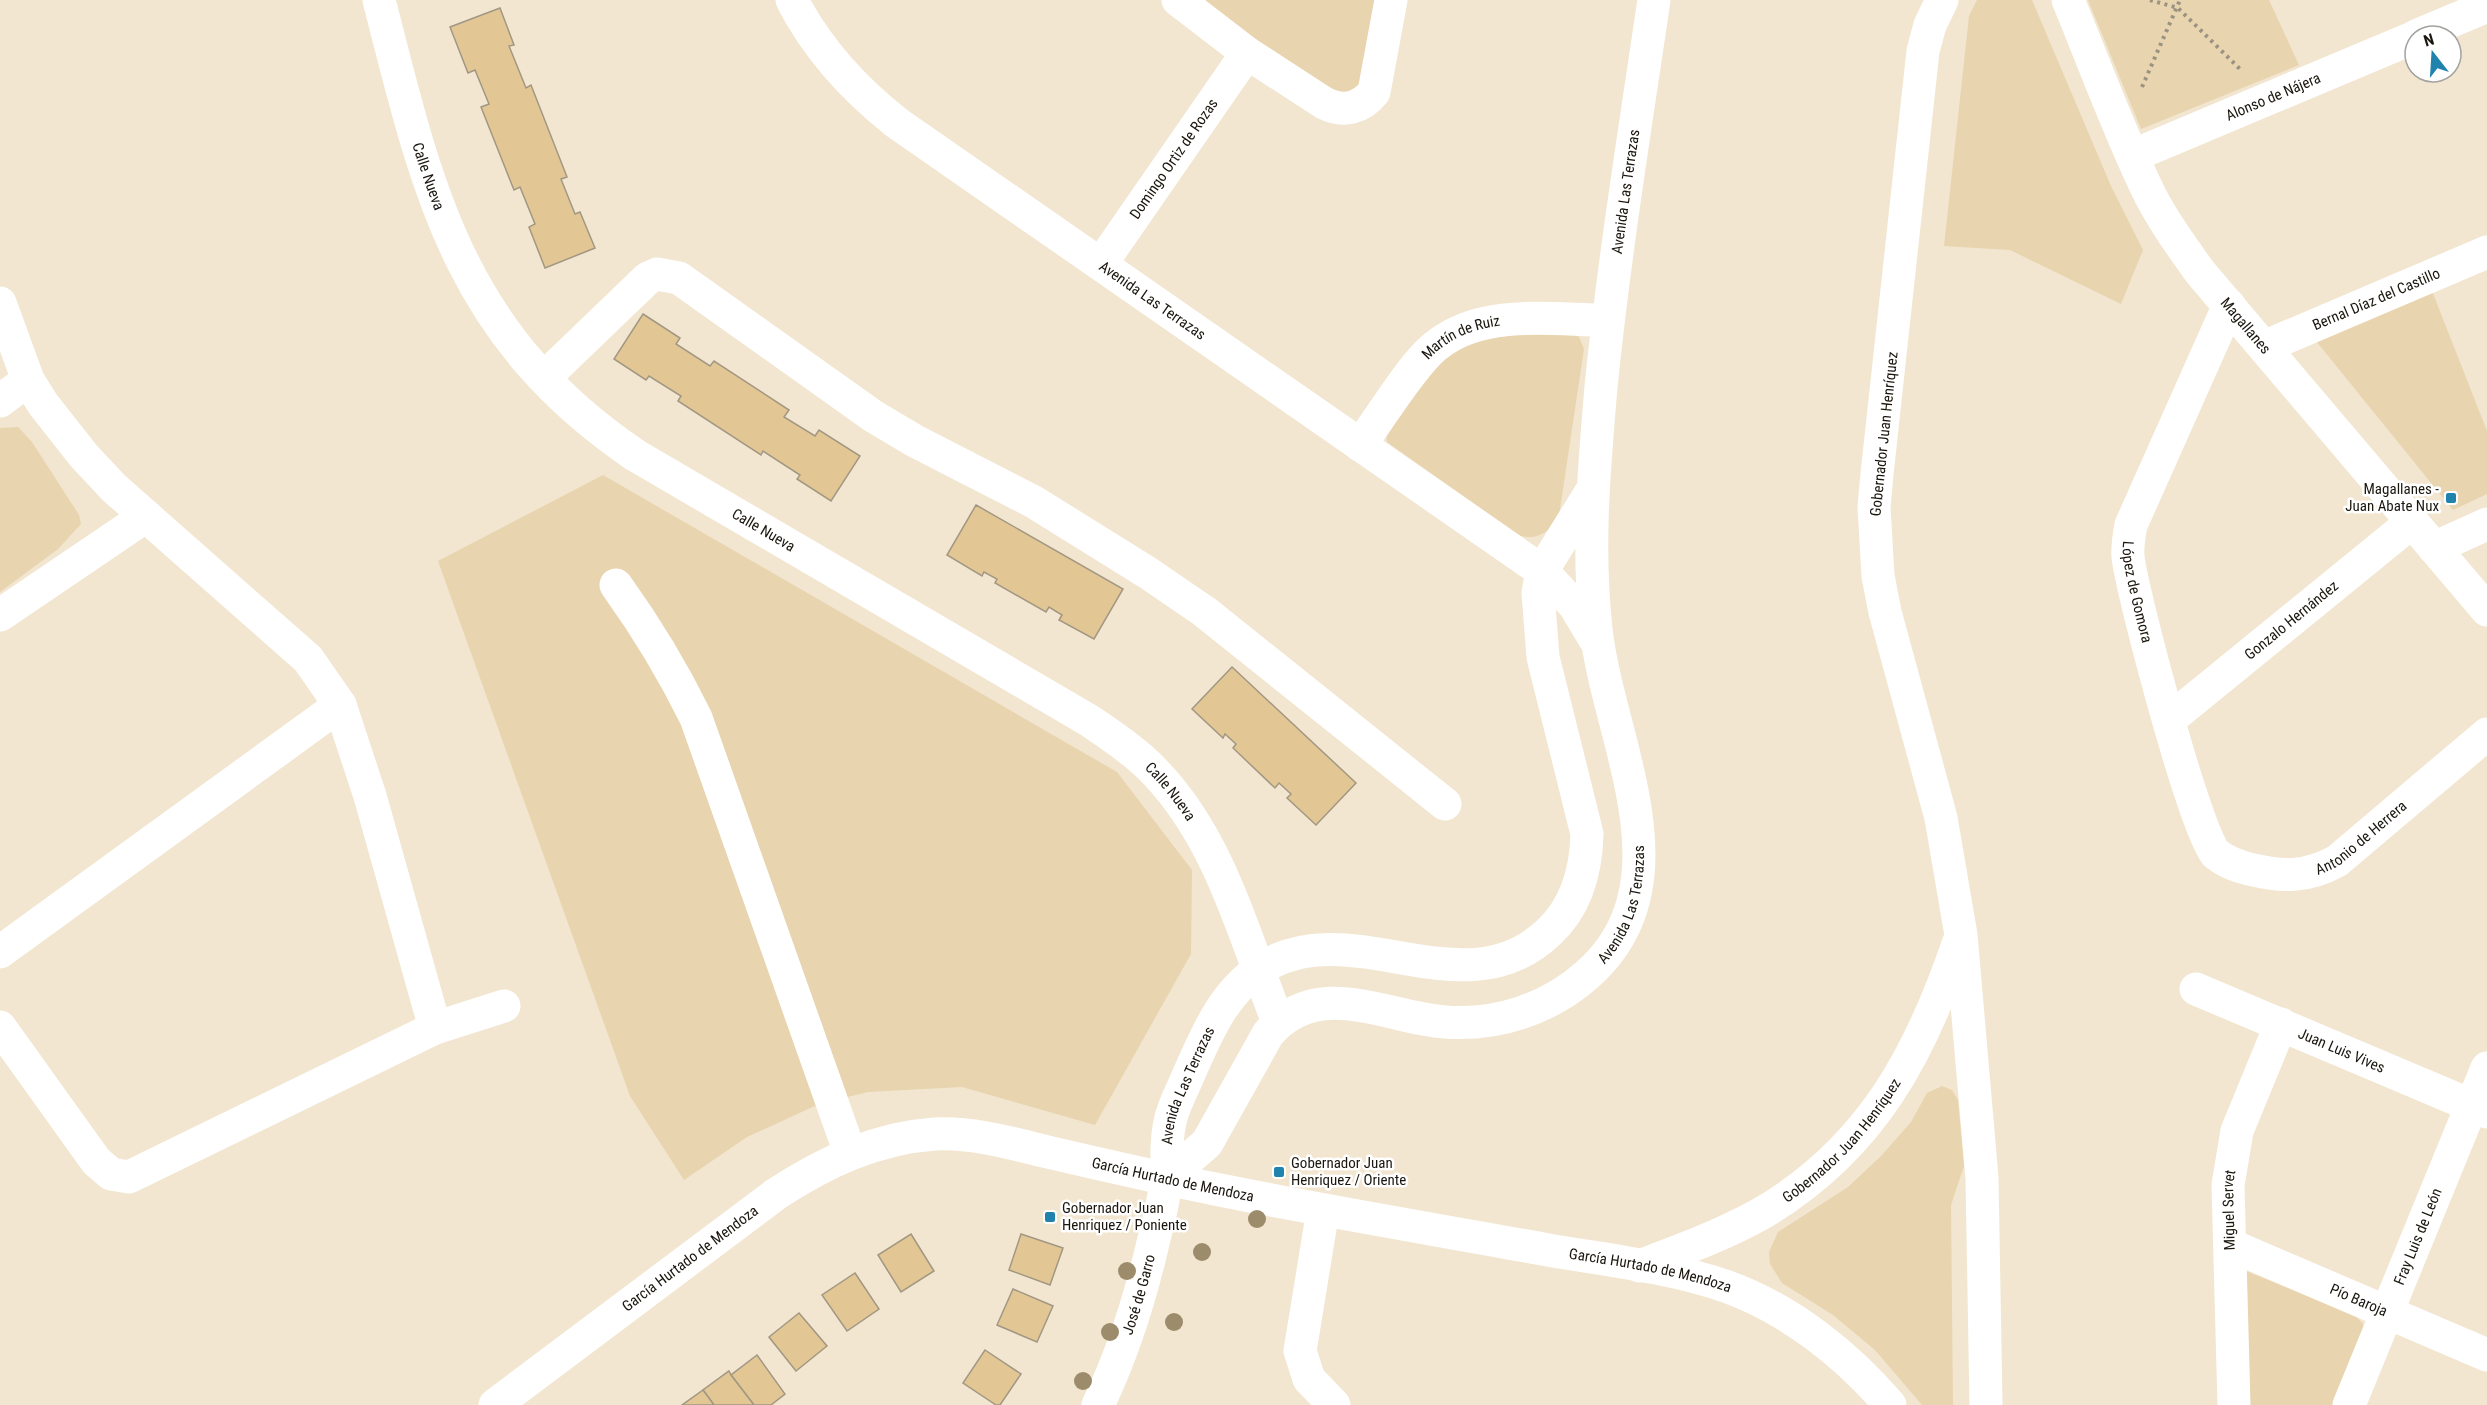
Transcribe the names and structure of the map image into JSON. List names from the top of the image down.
{
  "streets": {
    "street": [
      "Alonso de Nájera",
      "Domingo Ortiz de Rozas",
      "Calle Nueva",
      "Avenida Las Terrazas",
      "Bernal Díaz del Castillo",
      "Magallanes",
      "Martín de Ruiz",
      "Gobernador Juan Henríquez",
      "López de Gomora",
      "Gonzalo Hernández",
      "Antonio de Herrera",
      "Juan Luis Vives",
      "García Hurtado de Mendoza",
      "Miguel Servet",
      "Fray Luis de León",
      "José de Garro",
      "Pío Baroja"
    ]
  },
  "crossings": [
    ["Alonso de Nájera", "Magallanes"],
    ["Domingo Ortiz de Rozas", "Avenida Las Terrazas"],
    ["Calle Nueva", "Avenida Las Terrazas"],
    ["Avenida Las Terrazas", "Martín de Ruiz"],
    ["Avenida Las Terrazas", "García Hurtado de Mendoza"],
    ["Avenida Las Terrazas", "José de Garro"],
    ["Bernal Díaz del Castillo", "Magallanes"],
    ["Magallanes", "López de Gomora"],
    ["Magallanes", "Gonzalo Hernández"],
    ["Gobernador Juan Henríquez", "García Hurtado de Mendoza"],
    ["López de Gomora", "Gonzalo Hernández"],
    ["López de Gomora", "Antonio de Herrera"],
    ["Juan Luis Vives", "Miguel Servet"],
    ["Juan Luis Vives", "Fray Luis de León"],
    ["García Hurtado de Mendoza", "José de Garro"],
    ["Miguel Servet", "Pío Baroja"],
    ["Fray Luis de León", "Pío Baroja"]
  ],
  "places": {
    "transit": ["Magallanes - Juan Abate Nux", "Gobernador Juan Henriquez / Oriente", "Gobernador Juan Henriquez / Poniente"]
  },
  "north": "top"
}
